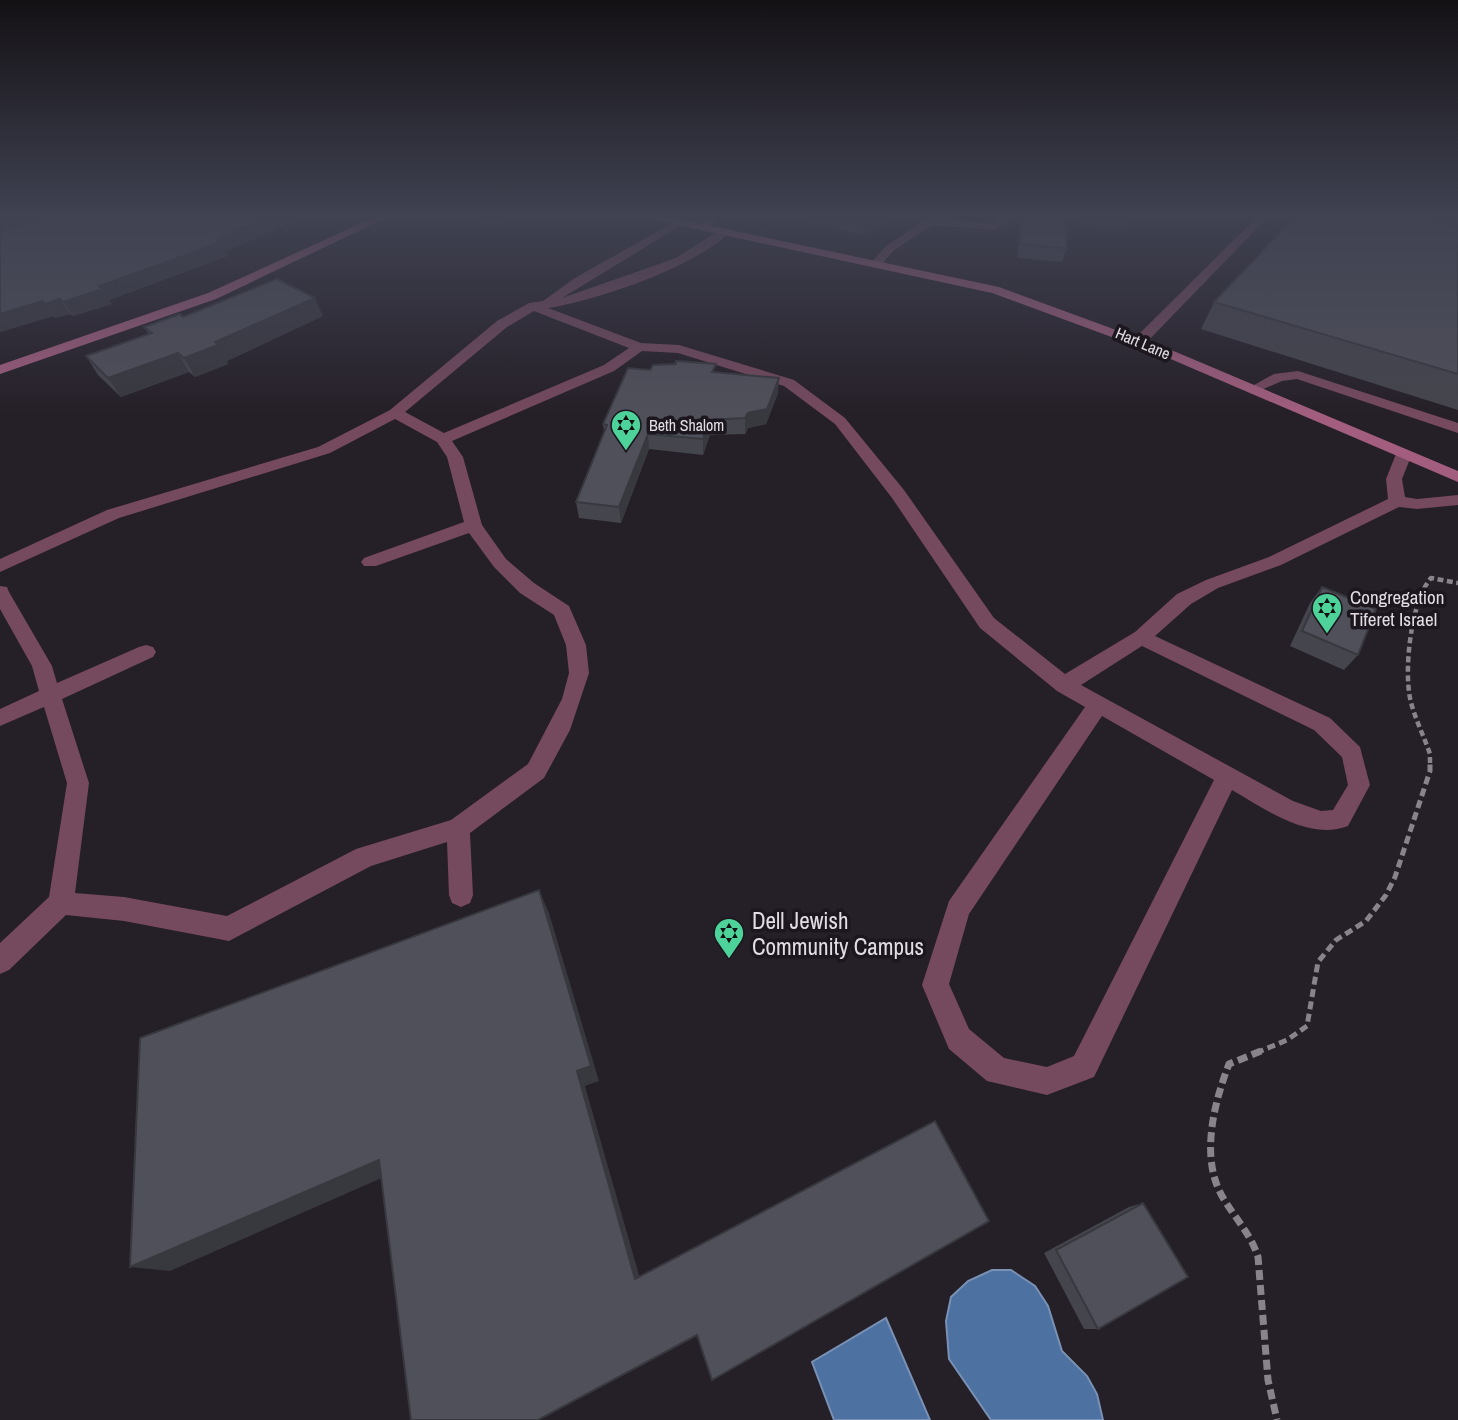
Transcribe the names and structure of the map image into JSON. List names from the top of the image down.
{
  "streets": {
    "street": ["Hart Lane"]
  },
  "places": {
    "synagogue": ["Beth Shalom", "Congregation Tiferet Israel", "Dell Jewish Community Campus"]
  }
}
